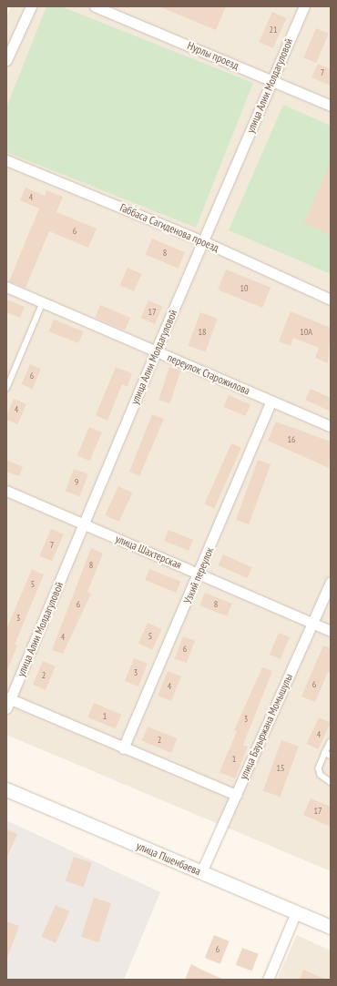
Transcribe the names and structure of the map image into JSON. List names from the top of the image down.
{
  "streets": {
    "street": [
      "Нурлы проезд",
      "улица Алии Молдагуловой",
      "Габбаса Сагиденова проезд",
      "переулок Старожилова",
      "улица Шахтерская",
      "Узкий переулок",
      "улица Бауыржана Момышулы",
      "улица Пшенбаева"
    ]
  },
  "crossings": [
    ["Нурлы проезд", "улица Алии Молдагуловой"],
    ["улица Алии Молдагуловой", "Габбаса Сагиденова проезд"],
    ["улица Алии Молдагуловой", "переулок Старожилова"],
    ["улица Алии Молдагуловой", "улица Шахтерская"],
    ["переулок Старожилова", "Узкий переулок"],
    ["улица Шахтерская", "Узкий переулок"],
    ["улица Шахтерская", "улица Бауыржана Момышулы"],
    ["улица Бауыржана Момышулы", "улица Пшенбаева"]
  ],
  "house_numbers": [
    "21",
    "7",
    "4",
    "6",
    "8",
    "10",
    "17",
    "18",
    "10А",
    "6",
    "4",
    "16",
    "9",
    "7",
    "8",
    "5",
    "6",
    "8",
    "3",
    "5",
    "4",
    "6",
    "3",
    "2",
    "6",
    "4",
    "1",
    "3",
    "4",
    "2",
    "1",
    "15",
    "17",
    "6"
  ]
}
